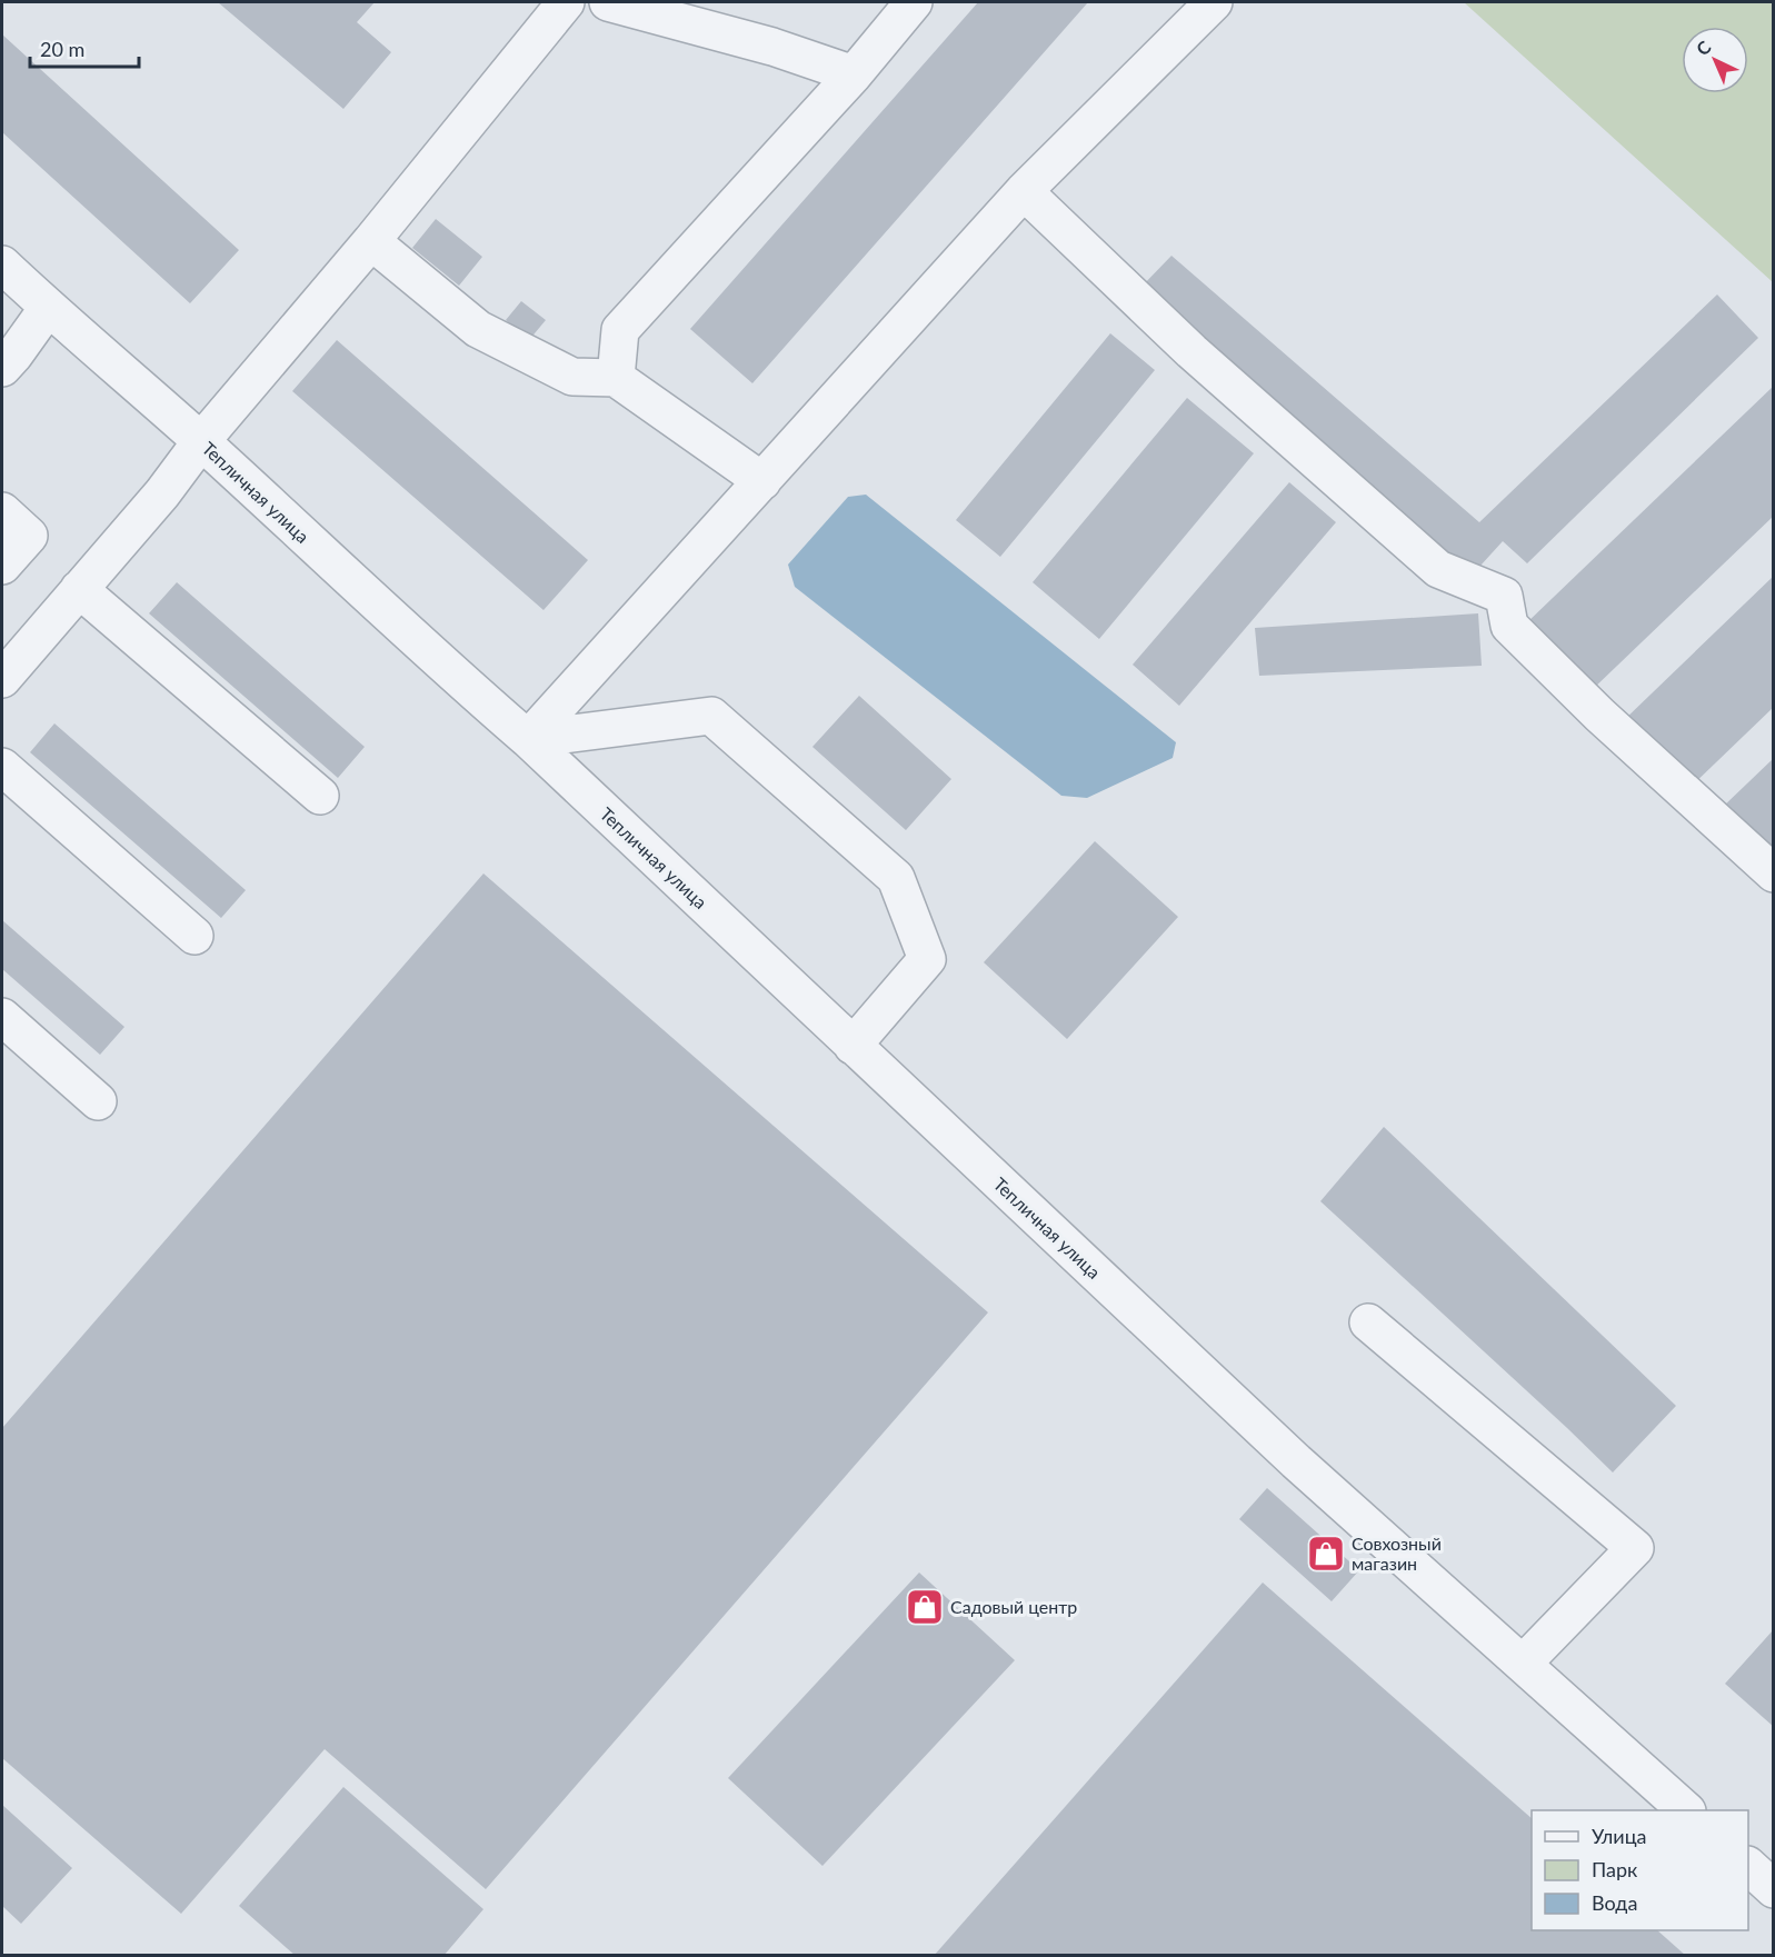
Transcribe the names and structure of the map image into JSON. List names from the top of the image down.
{
  "streets": {
    "street": ["Тепличная улица"]
  },
  "places": {
    "shop": ["Совхозный магазин", "Садовый центр"]
  },
  "legend": ["Улица", "Парк", "Вода"],
  "scale_bar": "20 m",
  "north": "top left"
}
